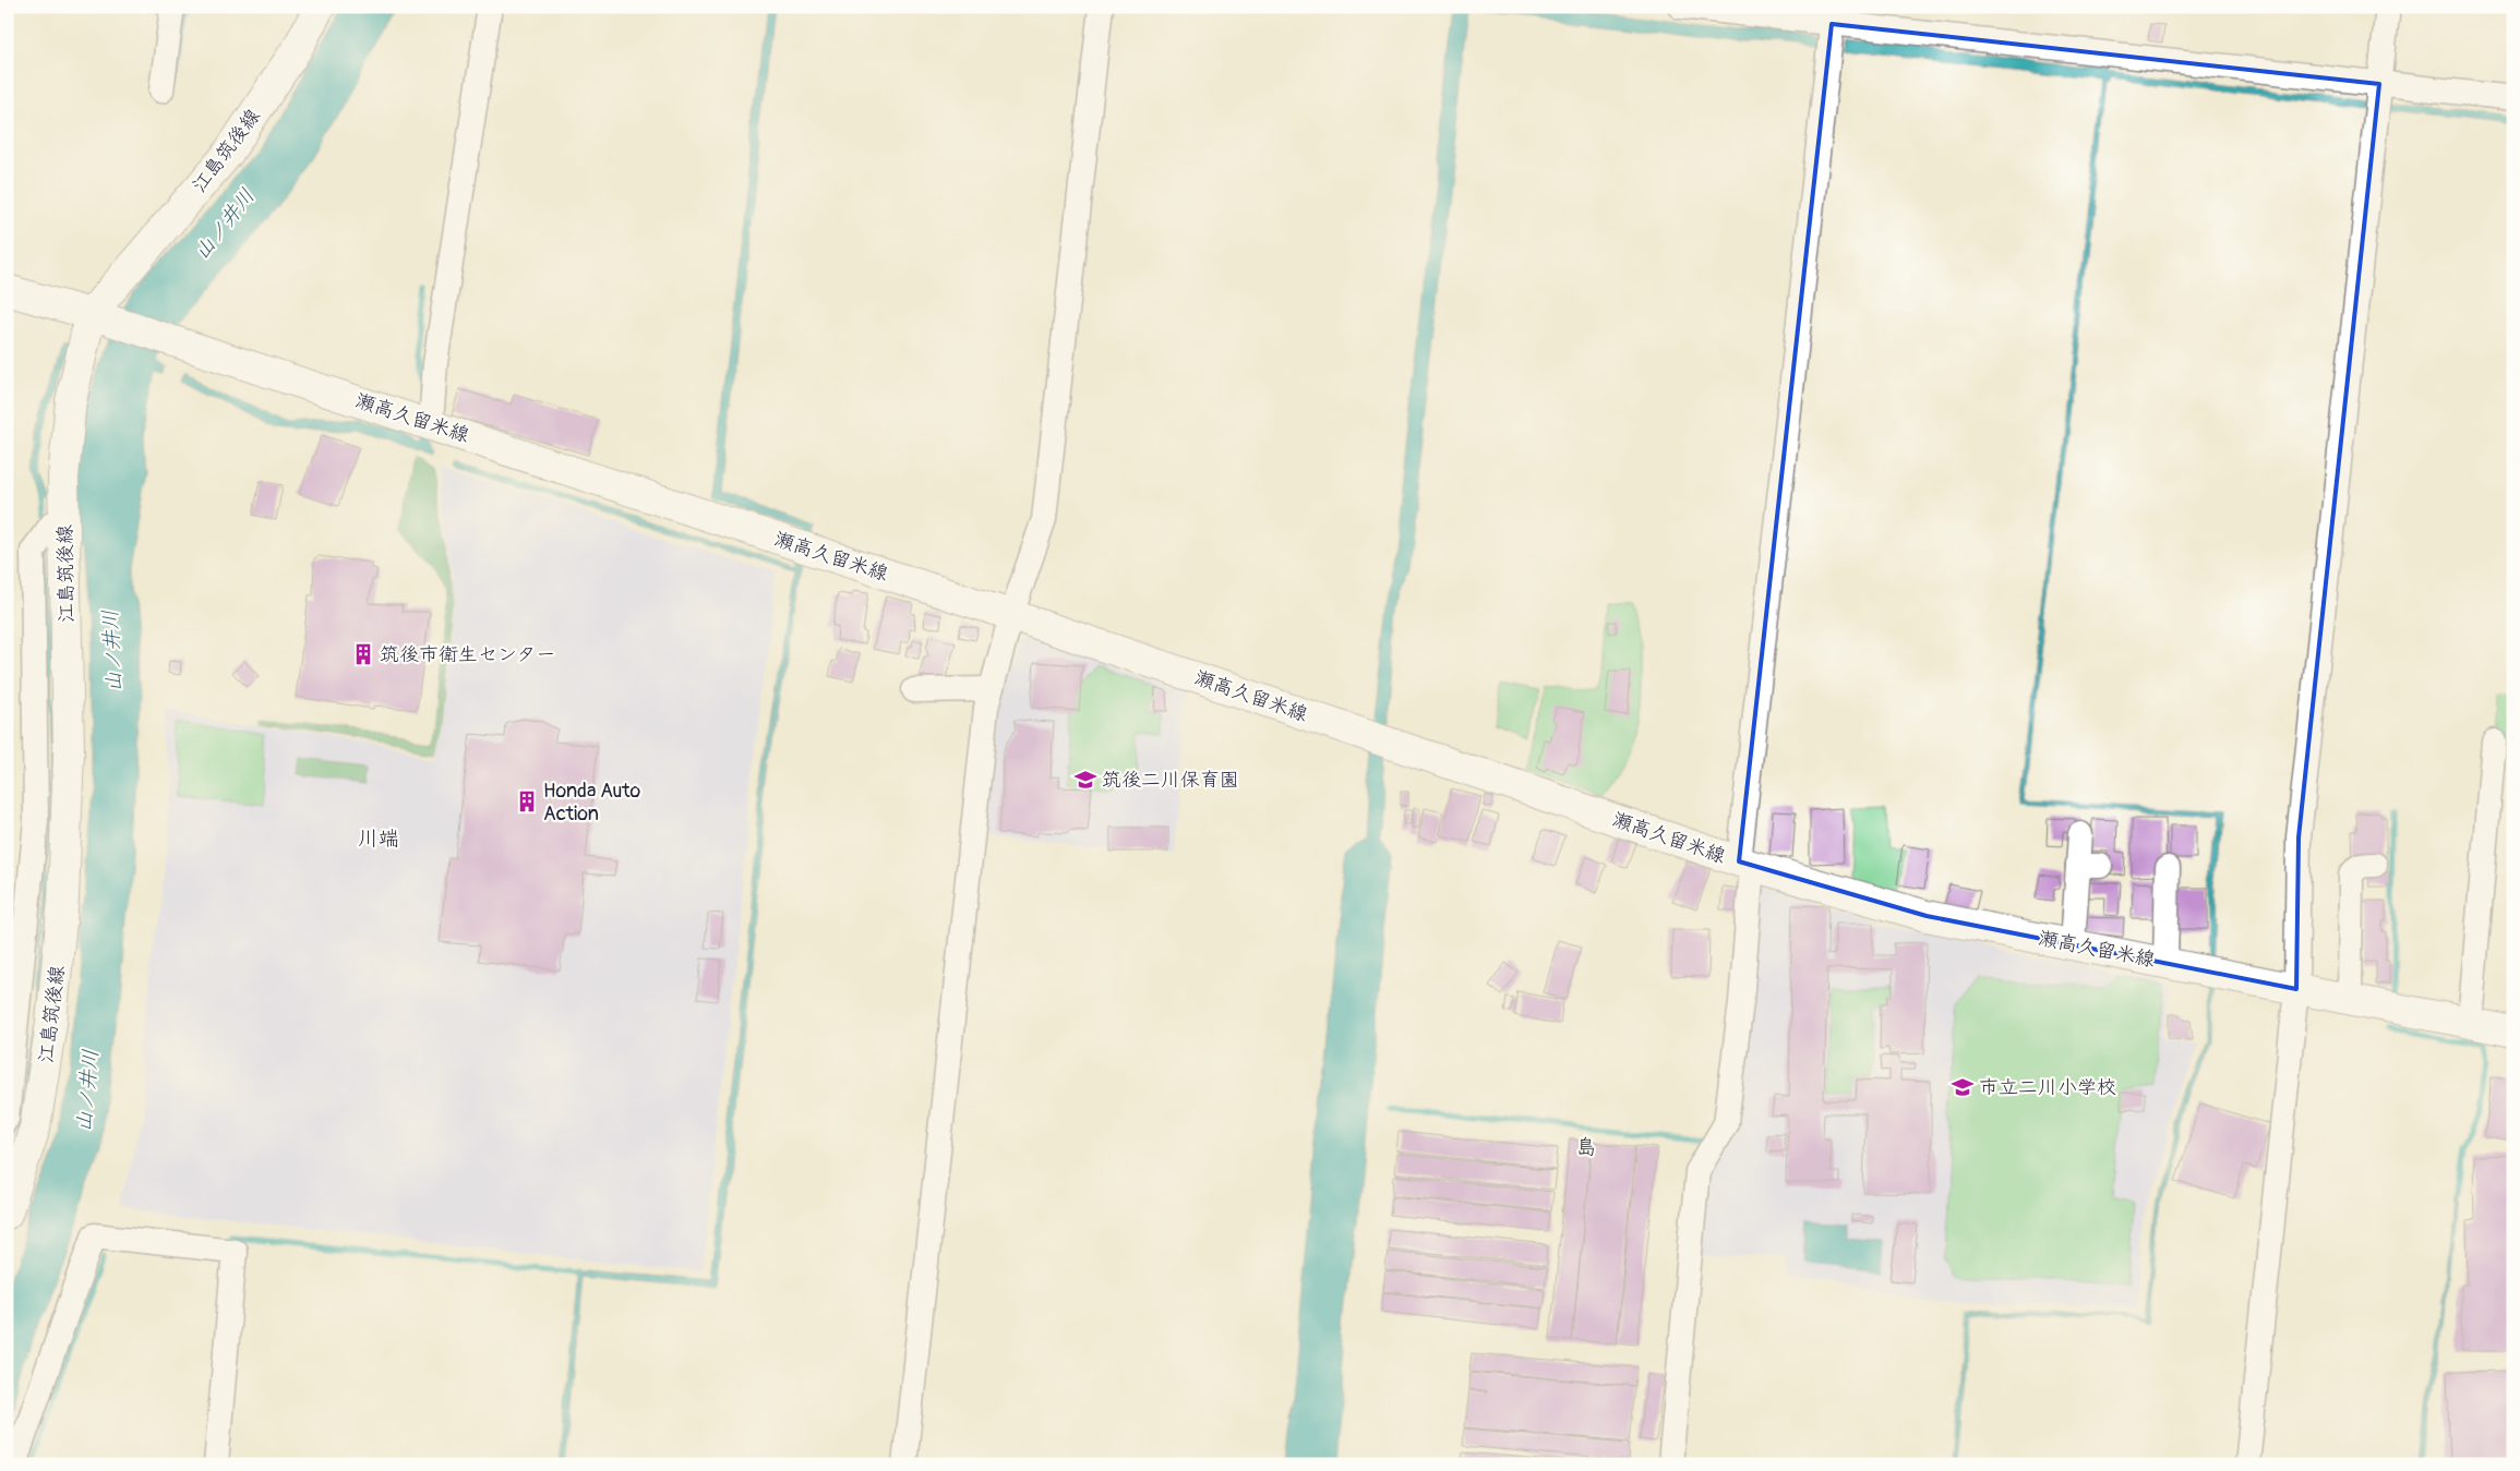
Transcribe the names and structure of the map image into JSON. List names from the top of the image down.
{
  "streets": {
    "main road": ["江島筑後線", "瀬高久留米線"]
  },
  "crossings": [
    ["江島筑後線", "瀬高久留米線"]
  ],
  "districts": ["川端", "島"],
  "water": ["山ノ井川"],
  "places": {
    "building": ["筑後市衛生センター", "Honda Auto Action"],
    "school or university": ["筑後二川保育園", "市立二川小学校"]
  }
}
